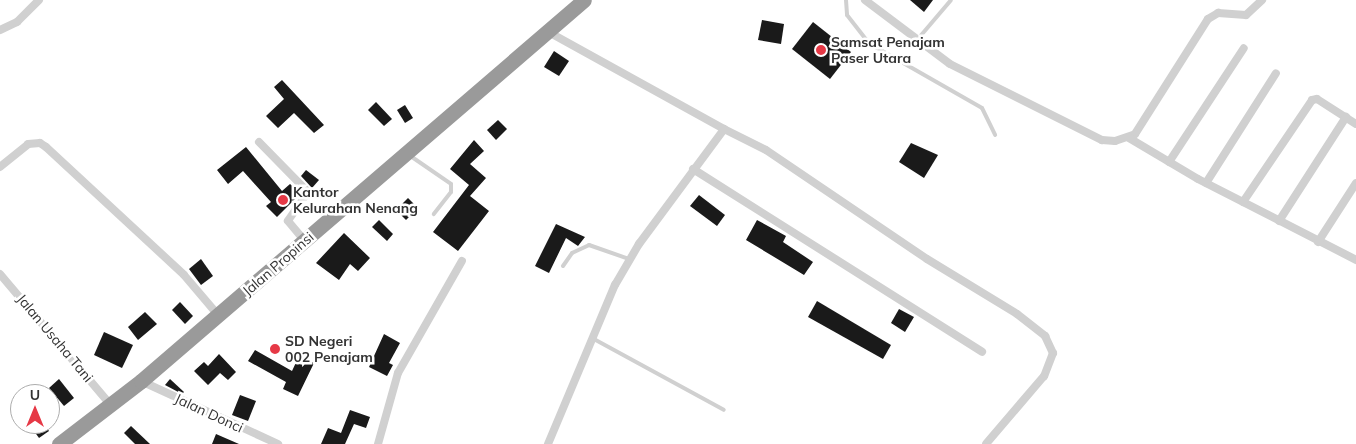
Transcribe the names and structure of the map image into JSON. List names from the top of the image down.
{
  "streets": {
    "highway": ["Jalan Propinsi"],
    "street": ["Jalan Usaha Tani", "Jalan Donci"]
  },
  "crossings": [
    ["Jalan Propinsi", "Jalan Usaha Tani"],
    ["Jalan Propinsi", "Jalan Donci"]
  ],
  "places": ["Samsat Penajam Paser Utara", "Kantor Kelurahan Nenang", "SD Negeri 002 Penajam"],
  "north": "top"
}
